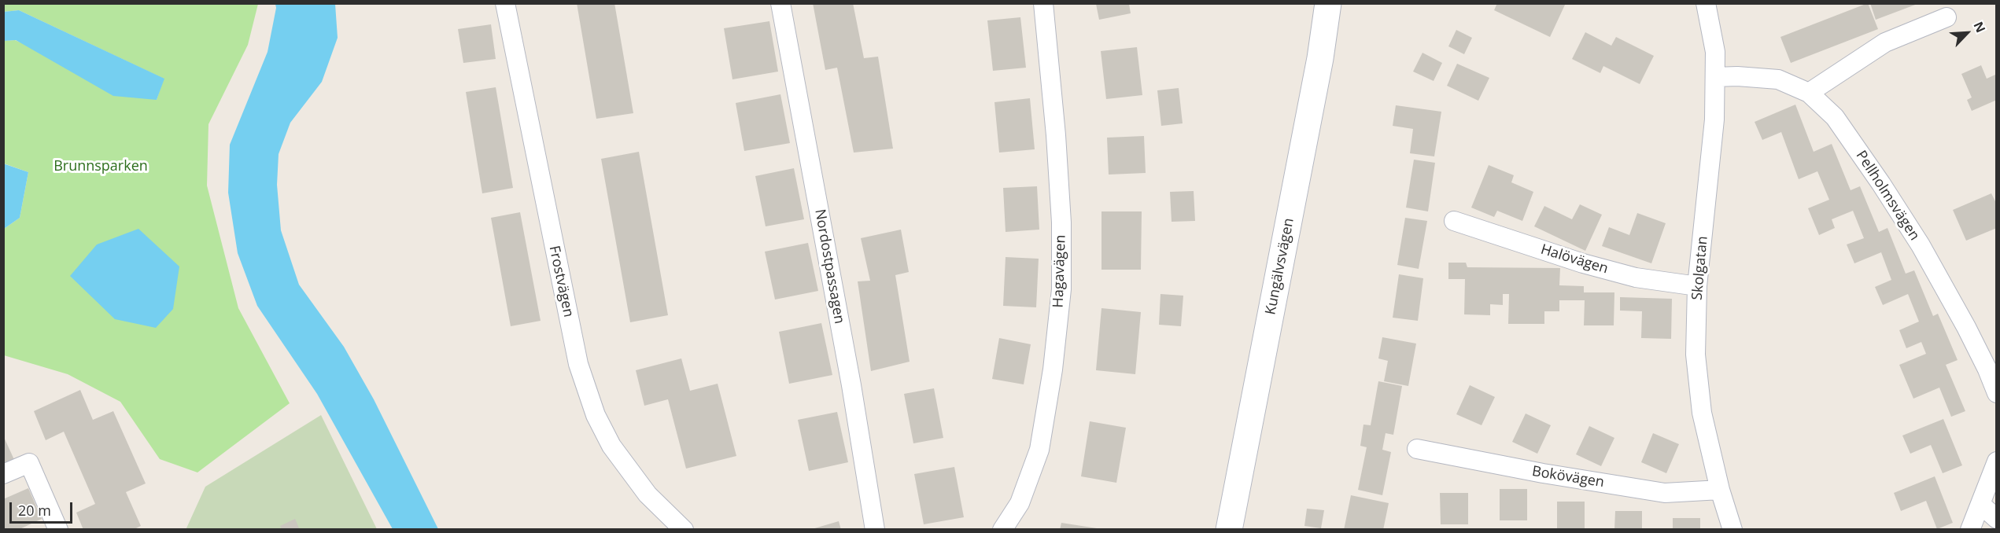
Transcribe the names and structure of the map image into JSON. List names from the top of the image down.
{
  "streets": {
    "main road": ["Kungälvsvägen"],
    "street": [
      "Pellholmsvägen",
      "Halövägen",
      "Nordostpassagen",
      "Skolgatan",
      "Hagavägen",
      "Frostvägen",
      "Bokövägen"
    ]
  },
  "crossings": [
    ["Pellholmsvägen", "Skolgatan"],
    ["Halövägen", "Skolgatan"],
    ["Skolgatan", "Bokövägen"]
  ],
  "parks": ["Brunnsparken"],
  "scale_bar": "20 m",
  "north": "top right"
}
